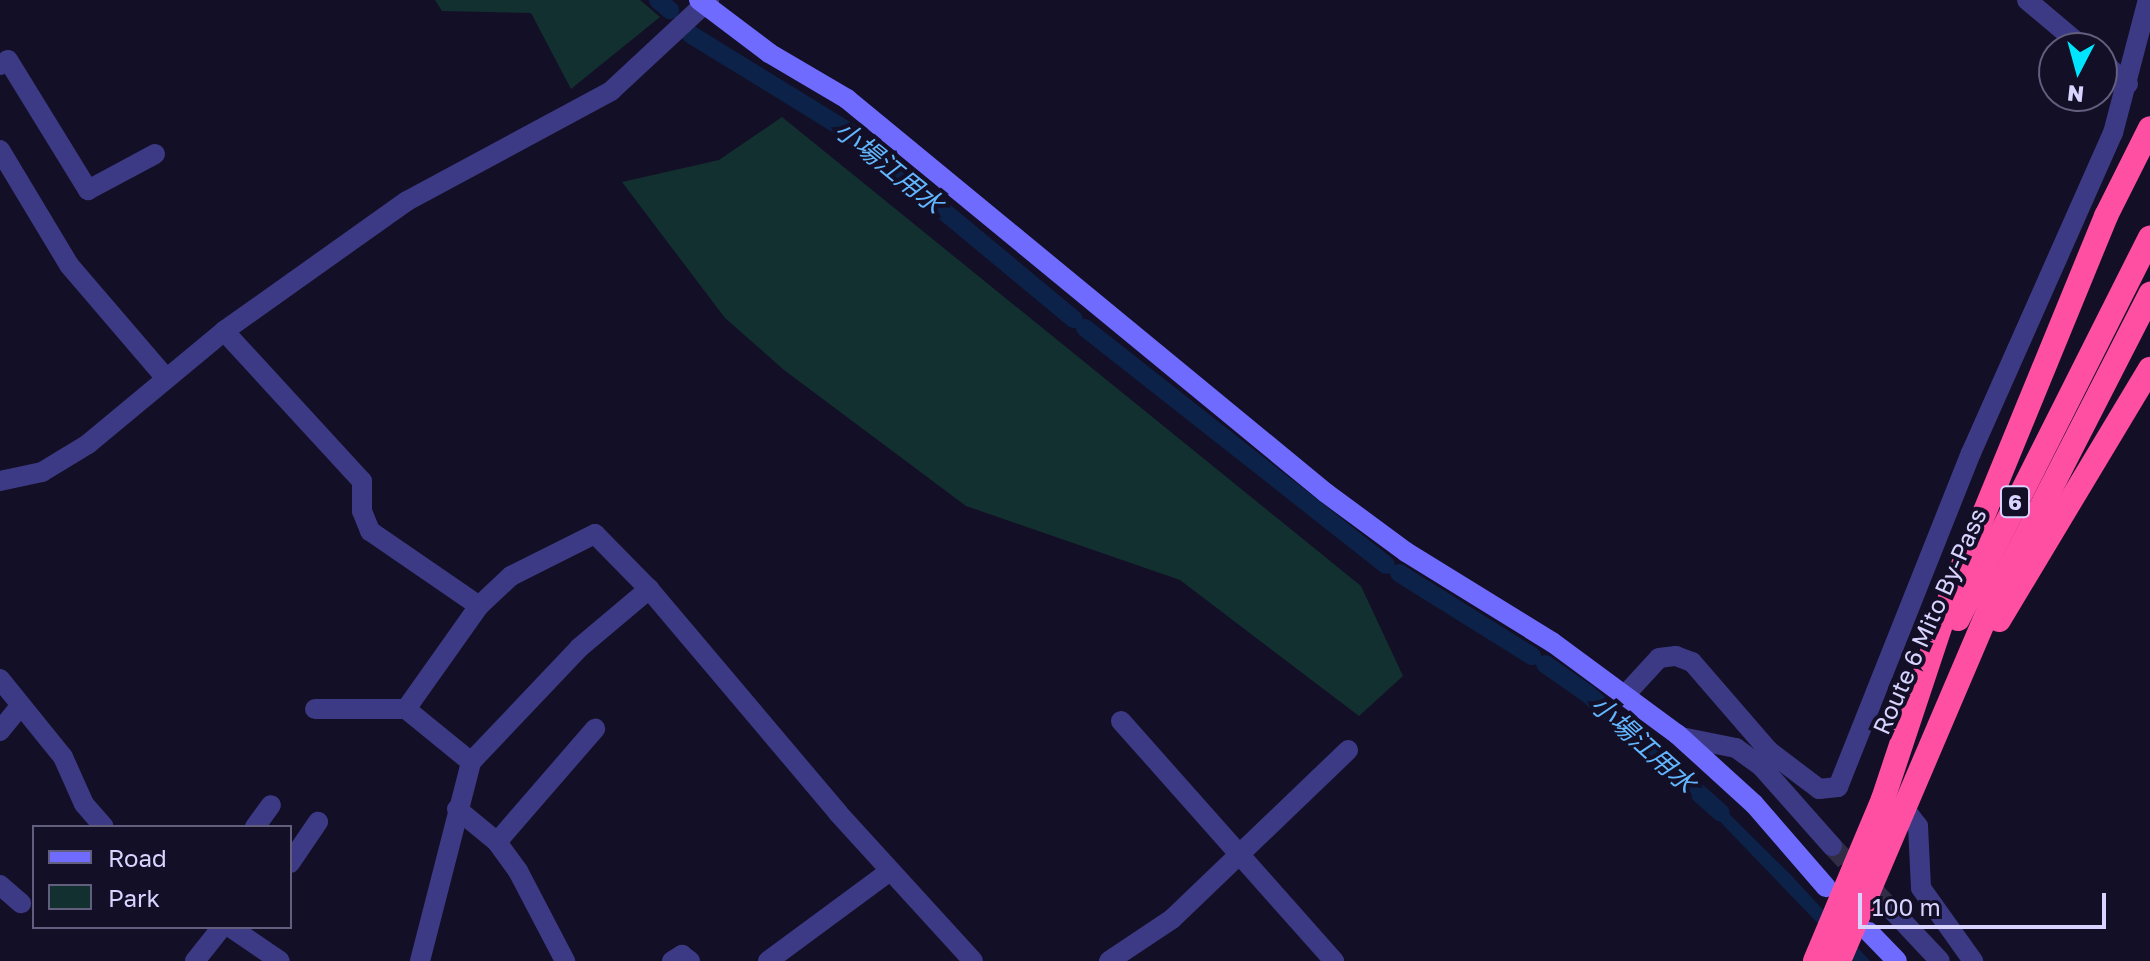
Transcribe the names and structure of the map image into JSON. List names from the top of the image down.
{
  "streets": {
    "highway": ["6", "Route 6 Mito By-Pass"]
  },
  "crossings": [
    ["6", "Route 6 Mito By-Pass"]
  ],
  "water": ["小場江用水"],
  "legend": ["Road", "Park"],
  "scale_bar": "100 m",
  "north": "bottom"
}
